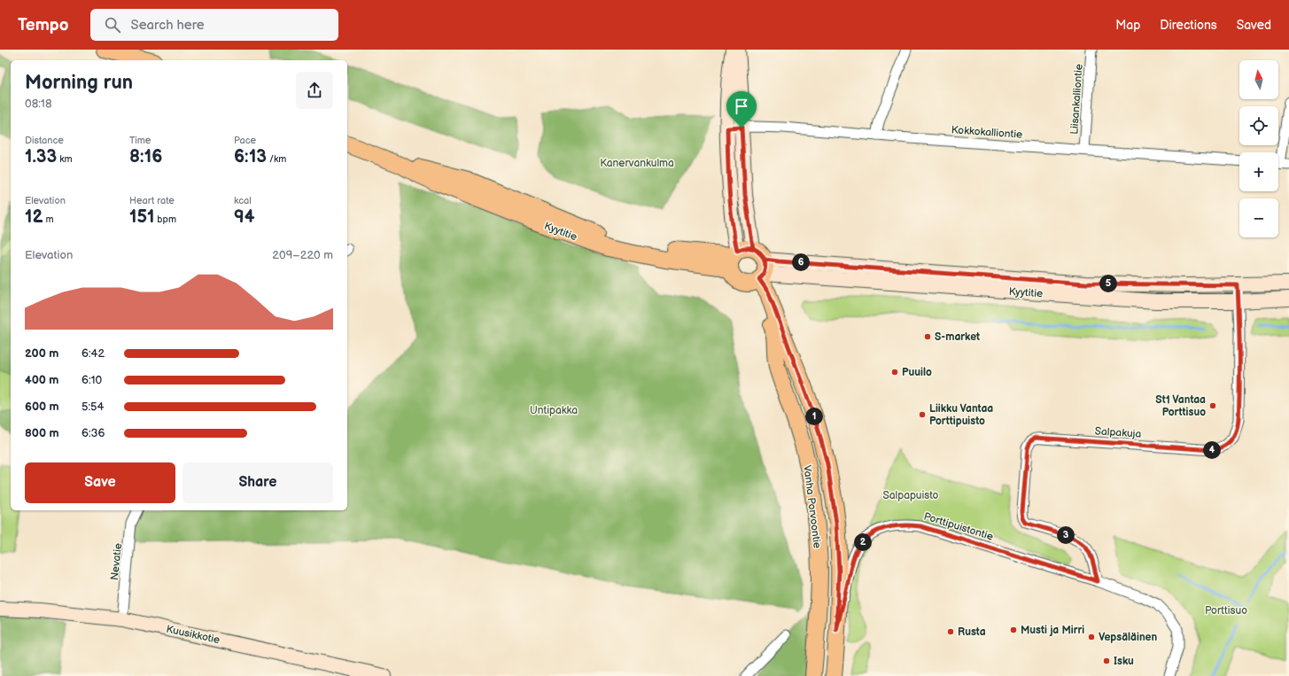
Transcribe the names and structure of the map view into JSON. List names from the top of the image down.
{
  "streets": {
    "main road": ["Kyytitie", "Vanha Porvoontie", "Kuusikkotie"],
    "street": [
      "Liisankalliontie",
      "Kokkokalliontie",
      "Salpakuja",
      "Porttipuistontie",
      "Nevatie"
    ]
  },
  "crossings": [
    ["Liisankalliontie", "Kokkokalliontie"],
    ["Kyytitie", "Salpakuja"],
    ["Kyytitie", "Vanha Porvoontie"],
    ["Salpakuja", "Porttipuistontie"],
    ["Vanha Porvoontie", "Porttipuistontie"],
    ["Nevatie", "Kuusikkotie"]
  ],
  "parks": [
    "Kanervankulma",
    "Untipakka",
    "Salpapuisto",
    "Porttisuo"
  ],
  "places": [
    "S-market",
    "Puuilo",
    "St1 Vantaa Porttisuo",
    "Liikku Vantaa Porttipuisto",
    "Musti ja Mirri",
    "Rusta",
    "Vepsäläinen",
    "Isku"
  ],
  "north": "top",
  "page": {
    "header": "Tempo",
    "search": "Search here",
    "nav": ["Map", "Directions", "Saved"],
    "map_buttons": ["+", "−"],
    "heading": ["Morning run", "08:18"],
    "stats": [
      ["Distance", "1.33 km"],
      ["Time", "8:16"],
      ["Pace", "6:13 /km"],
      ["Elevation", "12 m"],
      ["Heart rate", "151 bpm"],
      ["kcal", "94"]
    ],
    "chart": ["Elevation", "209–220 m"],
    "pins": [
      "6",
      "5",
      "1",
      "4",
      "3",
      "2"
    ],
    "list": [
      {
        "name": "200 m",
        "note": "6:42"
      },
      {
        "name": "400 m",
        "note": "6:10"
      },
      {
        "name": "600 m",
        "note": "5:54"
      },
      {
        "name": "800 m",
        "note": "6:36"
      }
    ],
    "buttons": ["Save", "Share"]
  }
}
